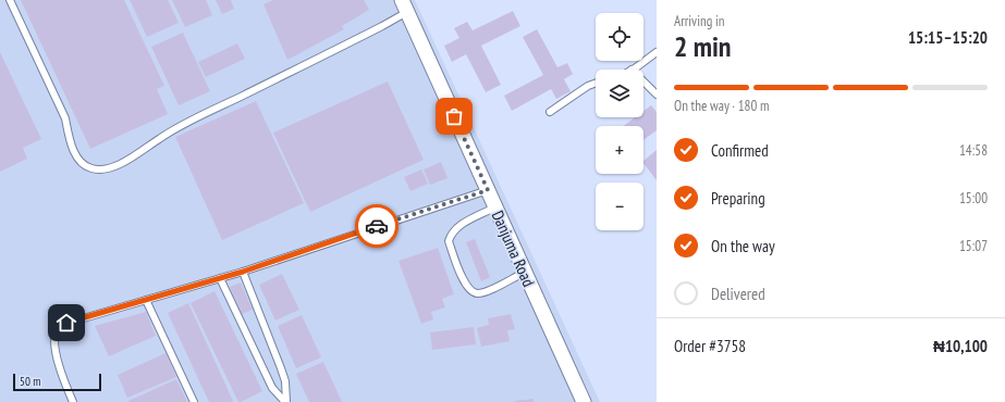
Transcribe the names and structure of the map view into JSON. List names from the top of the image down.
{
  "streets": {
    "street": ["Danjuma Road"]
  },
  "scale_bar": "50 m",
  "page": {
    "heading": ["2 min", "Arriving in", "15:15–15:20"],
    "panel": ["Order #3758", "₦10,100"],
    "map_buttons": ["+", "−"],
    "bar": "On the way · 180 m",
    "list": [
      ["Confirmed", "14:58"],
      ["Preparing", "15:00"],
      ["On the way", "15:07"],
      "Delivered"
    ],
    "scale": "50 m"
  }
}
